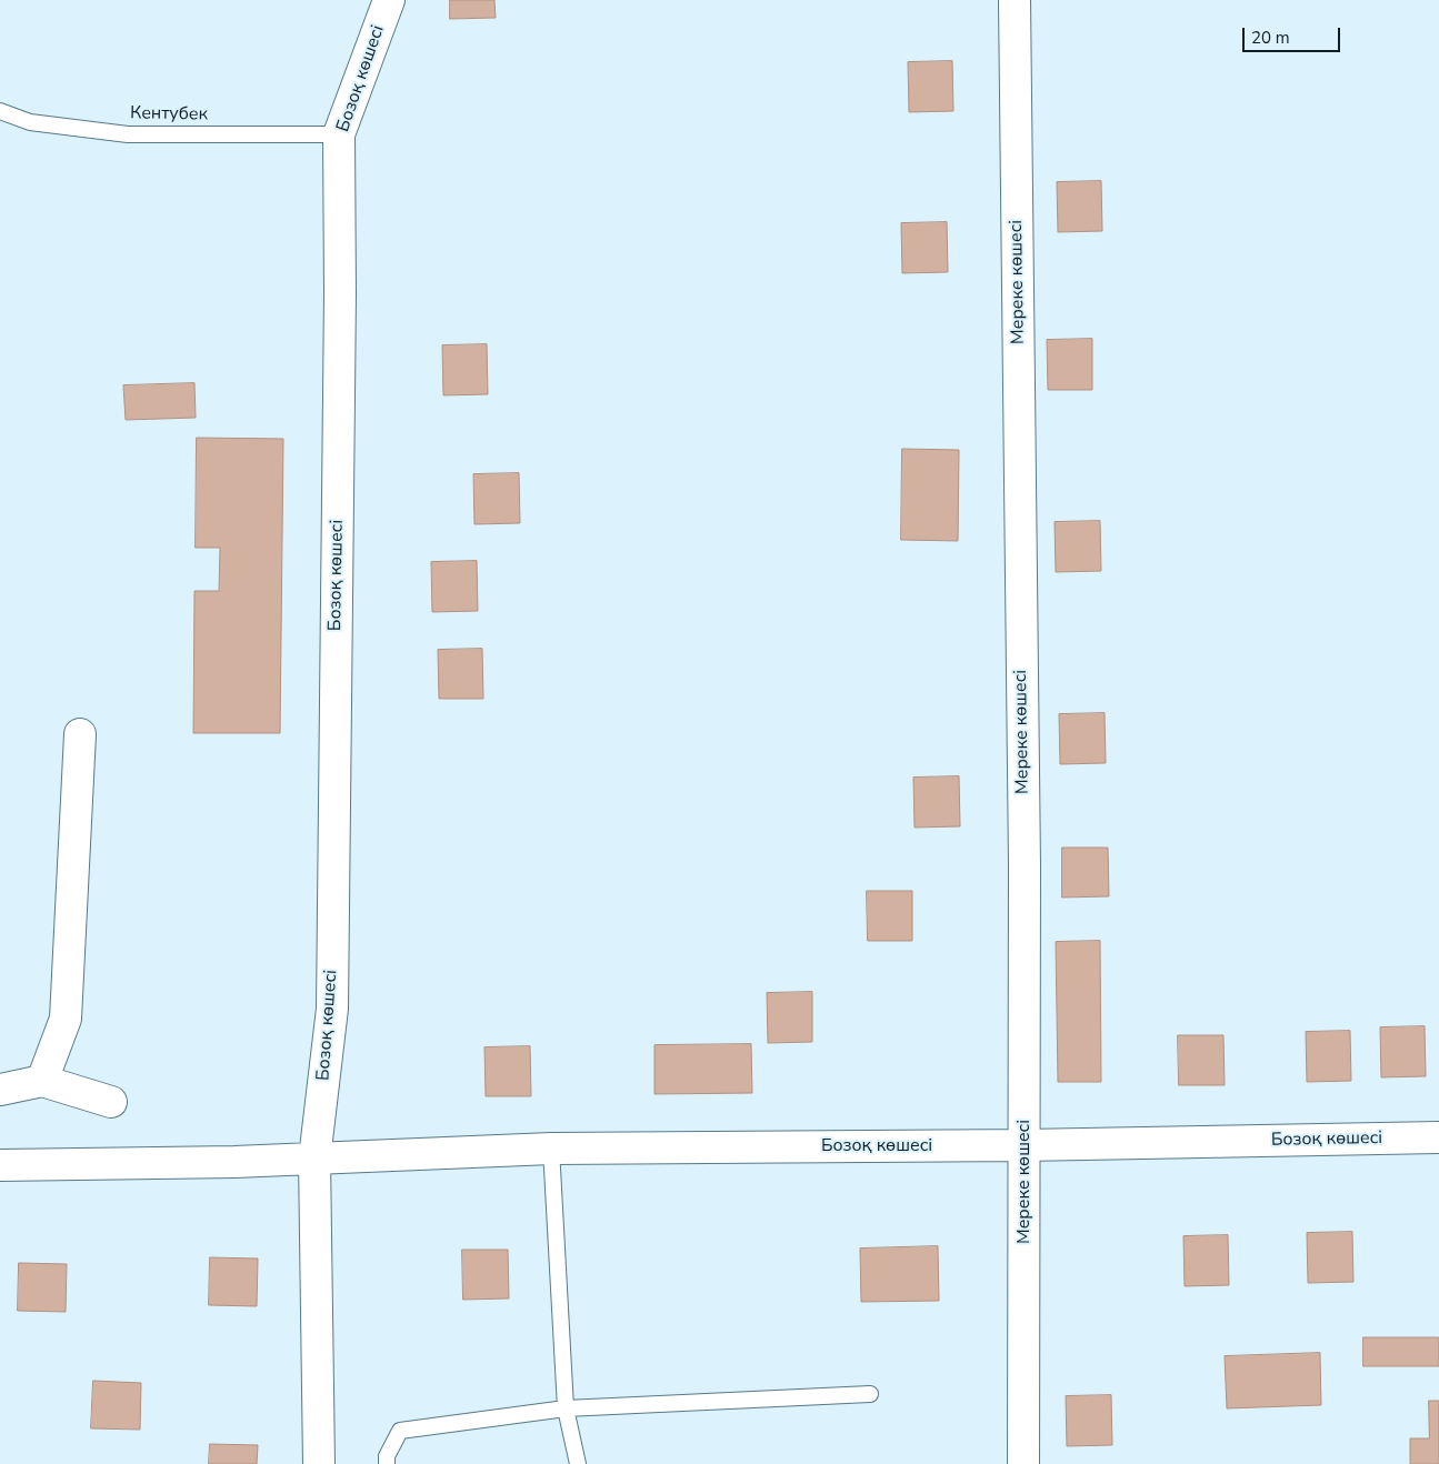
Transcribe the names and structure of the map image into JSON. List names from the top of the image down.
{
  "streets": {
    "street": ["Бозоқ көшесі", "Мереке көшесі"],
    "lane": ["Кентубек"]
  },
  "crossings": [
    ["Бозоқ көшесі", "Кентубек"],
    ["Бозоқ көшесі", "Мереке көшесі"]
  ],
  "scale_bar": "20 m"
}
